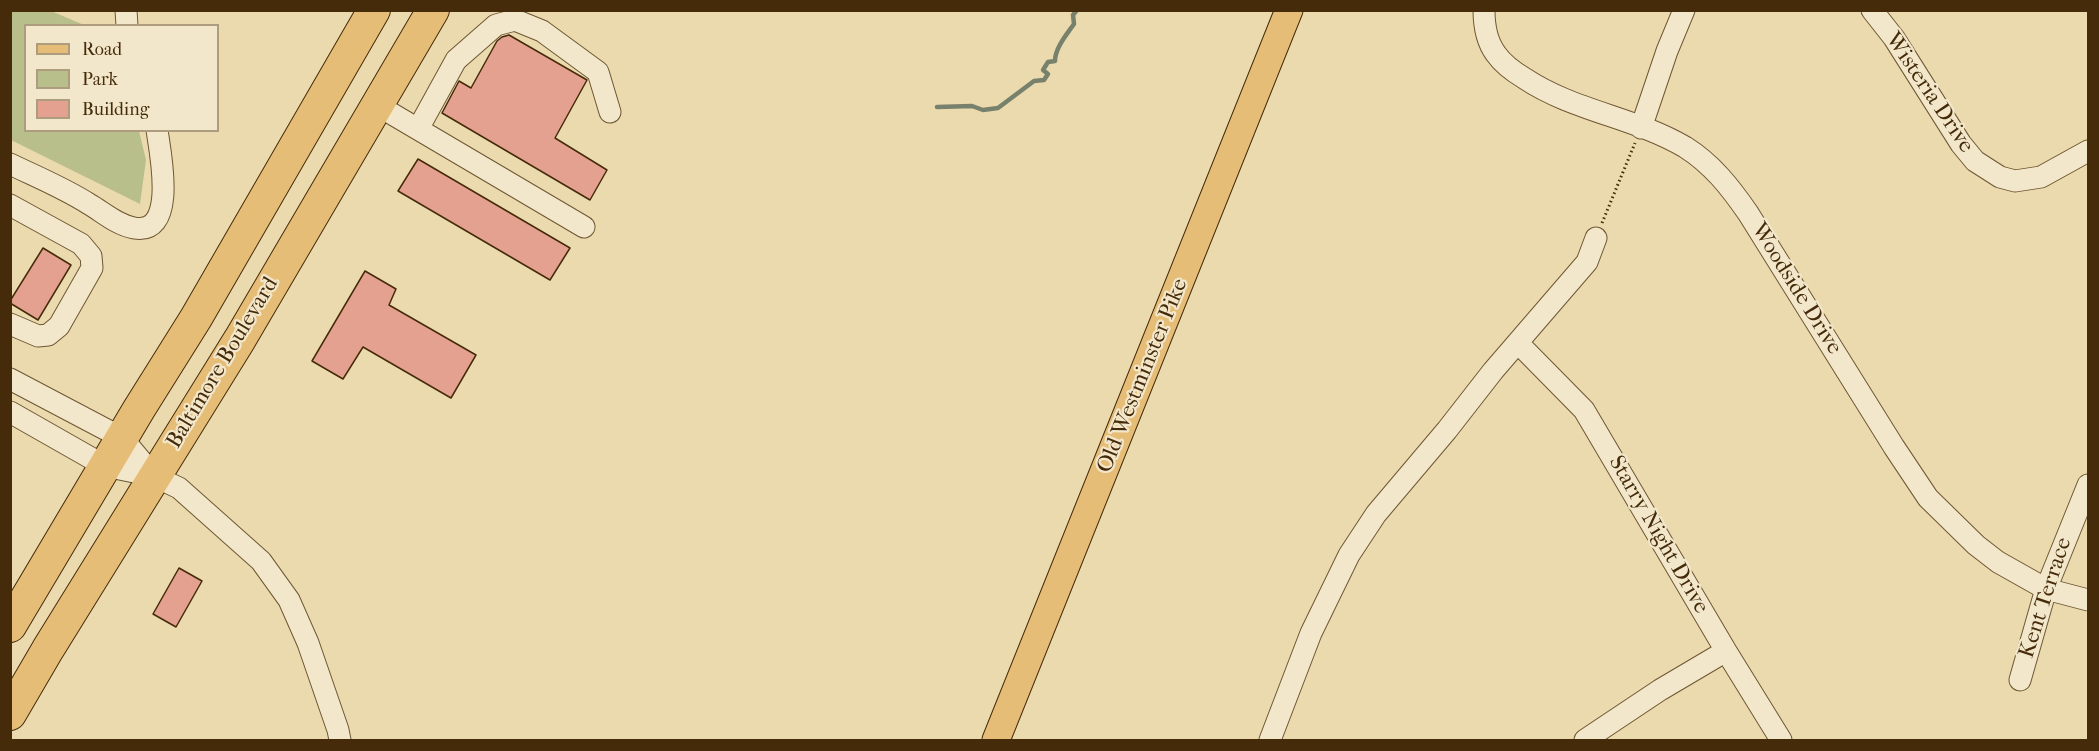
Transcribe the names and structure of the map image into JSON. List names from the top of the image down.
{
  "streets": {
    "highway": ["Baltimore Boulevard"],
    "main road": ["Old Westminster Pike"],
    "street": [
      "Wisteria Drive",
      "Woodside Drive",
      "Starry Night Drive",
      "Kent Terrace"
    ]
  },
  "crossings": [
    ["Woodside Drive", "Kent Terrace"]
  ],
  "legend": ["Road", "Park", "Building"]
}
